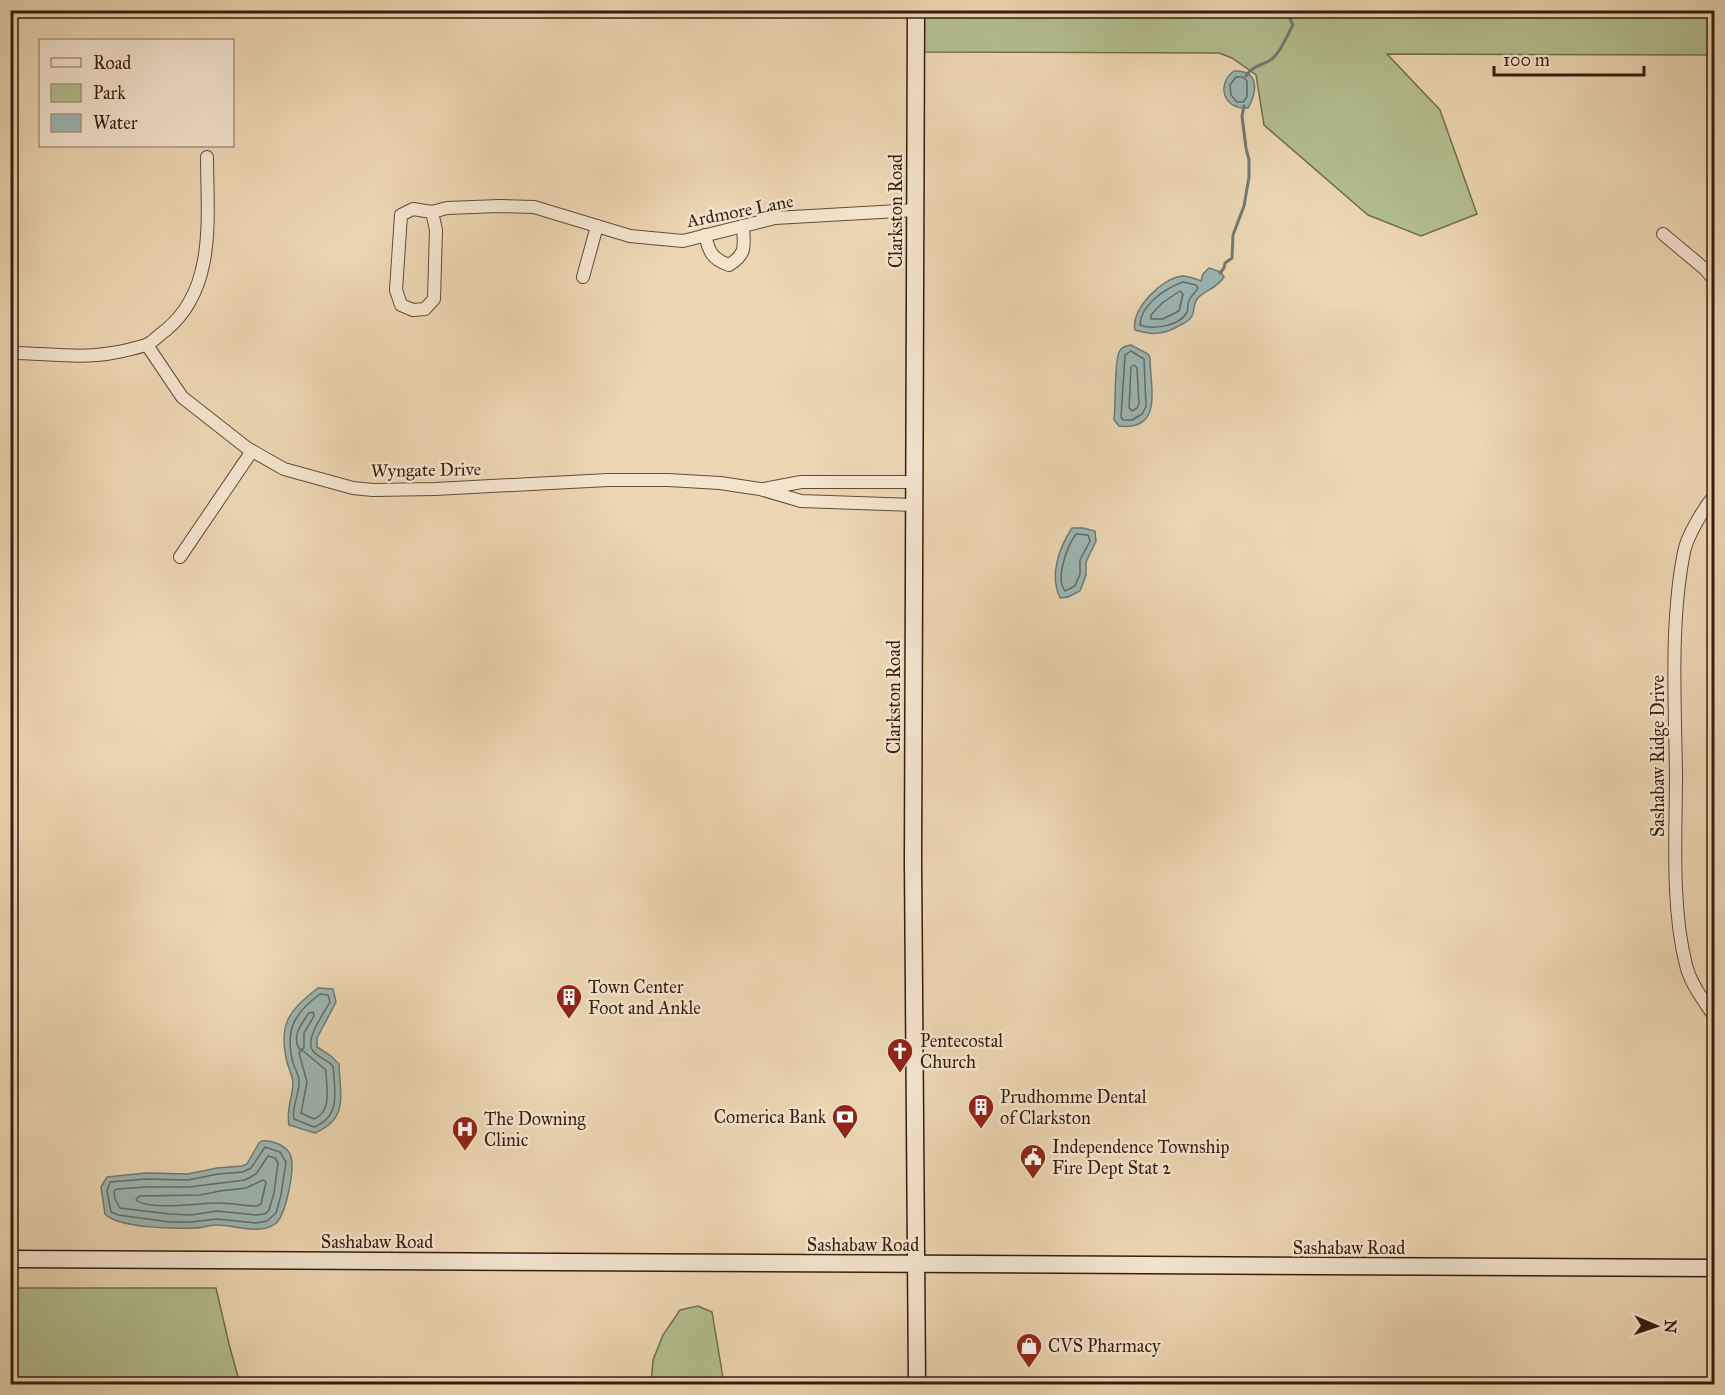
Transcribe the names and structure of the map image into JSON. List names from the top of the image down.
{
  "streets": {
    "main road": ["Clarkston Road", "Sashabaw Road"],
    "street": ["Ardmore Lane", "Wyngate Drive", "Sashabaw Ridge Drive"]
  },
  "crossings": [
    ["Ardmore Lane", "Clarkston Road"],
    ["Clarkston Road", "Wyngate Drive"],
    ["Clarkston Road", "Sashabaw Road"]
  ],
  "places": {
    "building": ["Town Center Foot and Ankle", "Prudhomme Dental of Clarkston"],
    "church": ["Pentecostal Church"],
    "bank": ["Comerica Bank"],
    "hospital": ["The Downing Clinic"],
    "public building": ["Independence Township Fire Dept Stat 2"],
    "shop": ["CVS Pharmacy"]
  },
  "legend": ["Road", "Park", "Water"],
  "scale_bar": "100 m",
  "north": "right"
}
